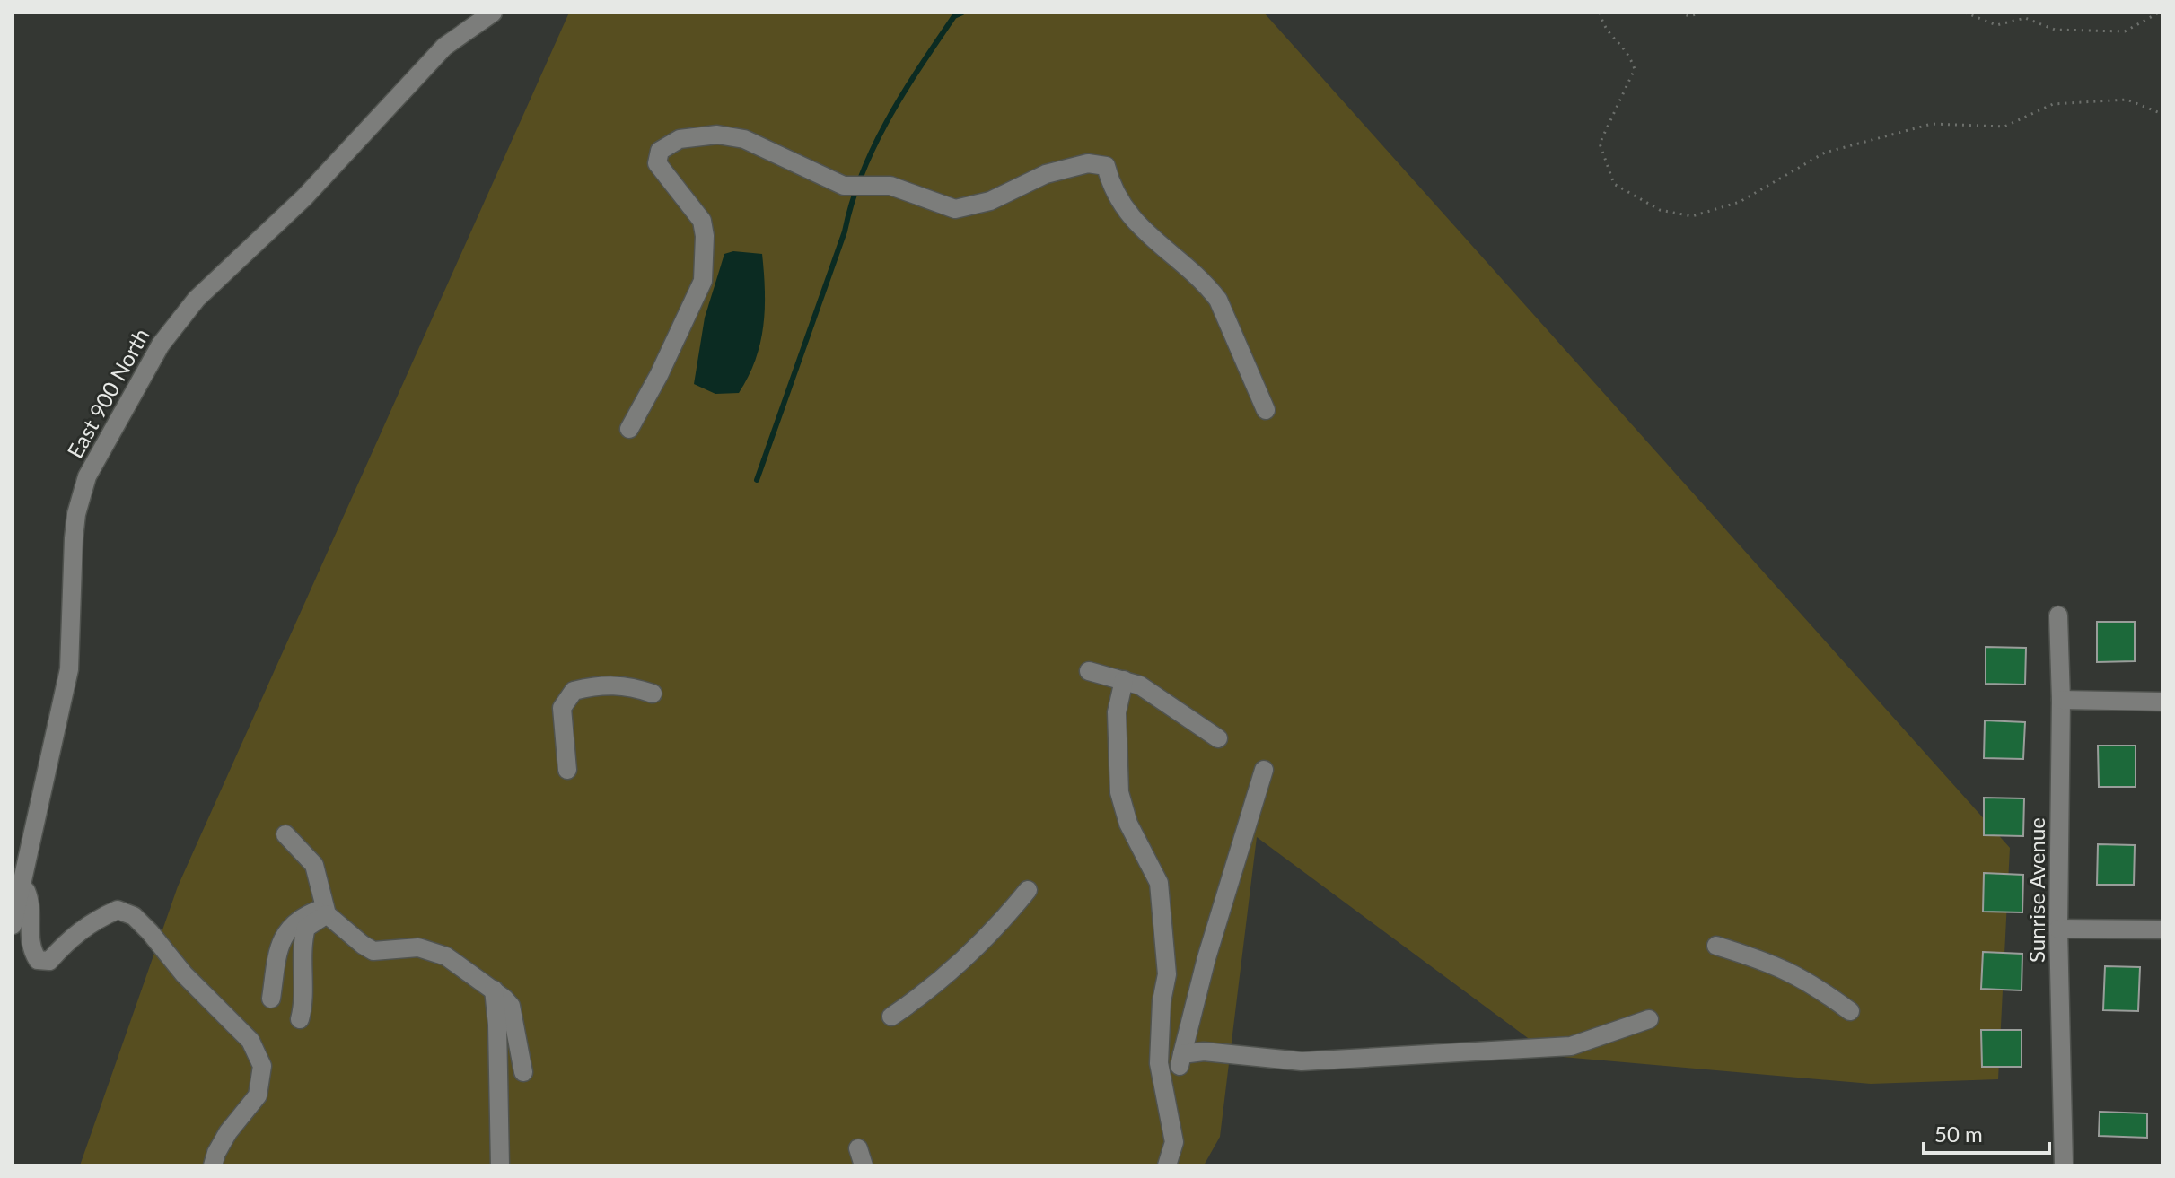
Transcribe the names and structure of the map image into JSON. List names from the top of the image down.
{
  "streets": {
    "street": ["East 900 North", "Sunrise Avenue"]
  },
  "scale_bar": "50 m"
}
